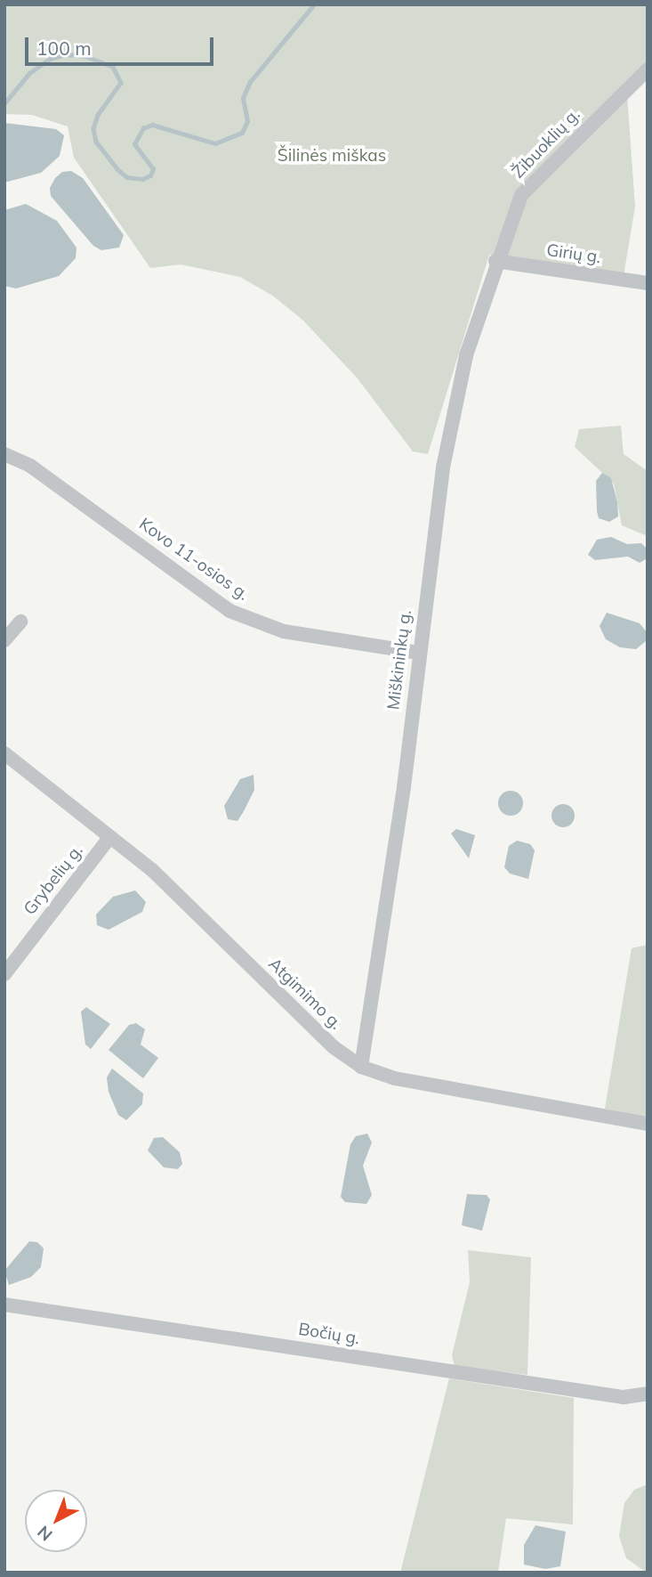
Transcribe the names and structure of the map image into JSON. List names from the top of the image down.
{
  "streets": {
    "street": [
      "Žibuoklių g.",
      "Girių g.",
      "Kovo 11-osios g.",
      "Miškininkų g.",
      "Grybelių g.",
      "Atgimimo g.",
      "Bočių g."
    ]
  },
  "crossings": [
    ["Žibuoklių g.", "Girių g."],
    ["Žibuoklių g.", "Miškininkų g."],
    ["Girių g.", "Miškininkų g."],
    ["Kovo 11-osios g.", "Miškininkų g."],
    ["Miškininkų g.", "Atgimimo g."],
    ["Grybelių g.", "Atgimimo g."]
  ],
  "parks": ["Šilinės miškas"],
  "scale_bar": "100 m",
  "north": "bottom left"
}
